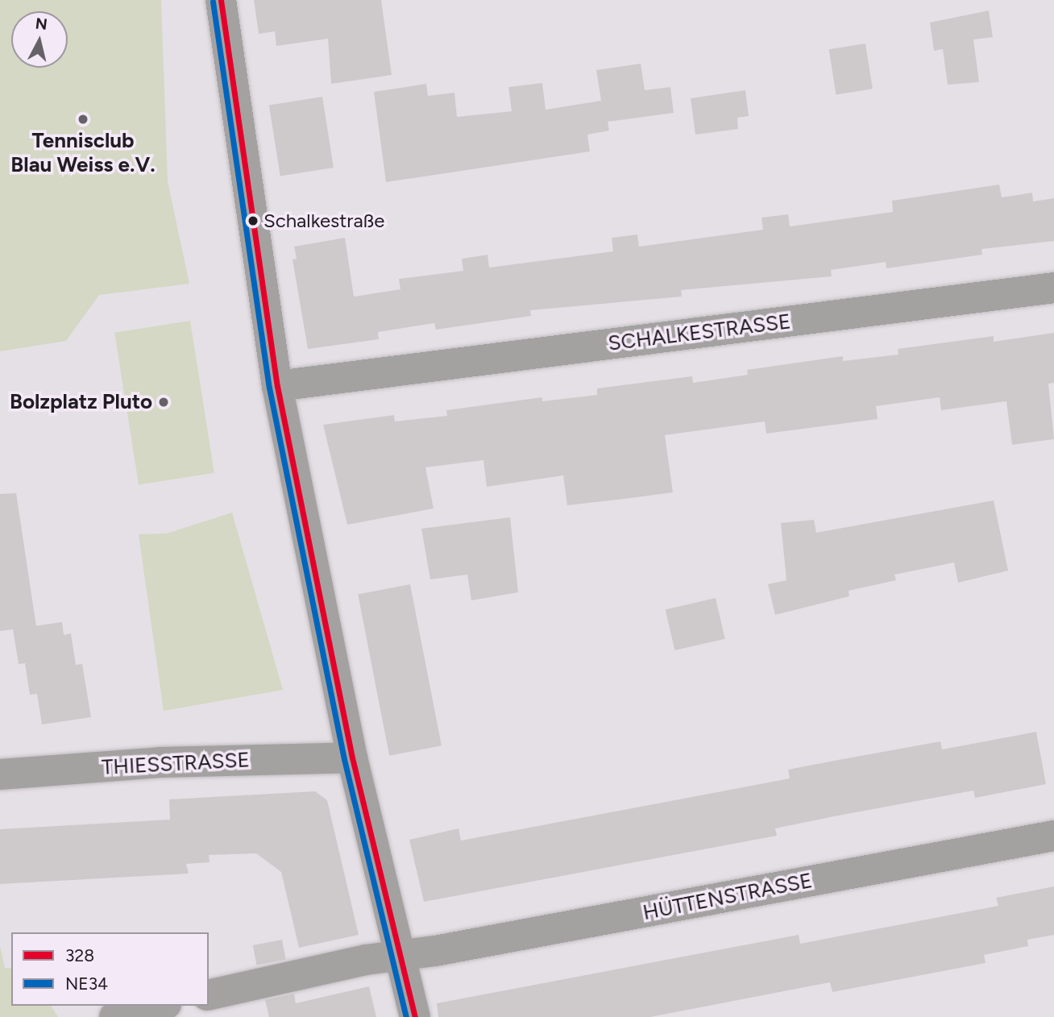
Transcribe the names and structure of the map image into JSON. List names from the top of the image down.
{
  "streets": {
    "street": ["SCHALKESTRASSE", "THIESSTRASSE", "HÜTTENSTRASSE"]
  },
  "places": ["Tennisclub Blau Weiss e.V.", "Schalkestraße", "Bolzplatz Pluto"],
  "lines": ["transit line 328", "transit line NE34"],
  "legend": ["328", "NE34"],
  "north": "top"
}
